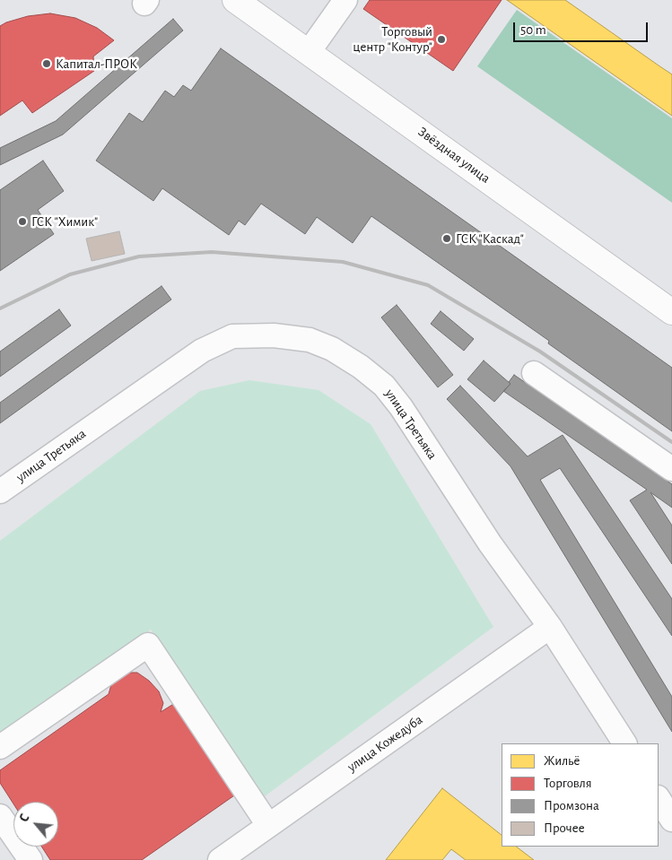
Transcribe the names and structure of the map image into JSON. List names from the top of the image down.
{
  "streets": {
    "main road": ["Звёздная улица"],
    "street": ["улица Третьяка", "улица Кожедуба"]
  },
  "crossings": [
    ["улица Третьяка", "улица Кожедуба"]
  ],
  "places": [
    "Торговый центр \"Контур\"",
    "Капитал-ПРОК",
    "ГСК \"Химик\"",
    "ГСК \"Каскад\""
  ],
  "legend": [
    "Жильё",
    "Торговля",
    "Промзона",
    "Прочее"
  ],
  "scale_bar": "50 m",
  "north": "top left"
}
